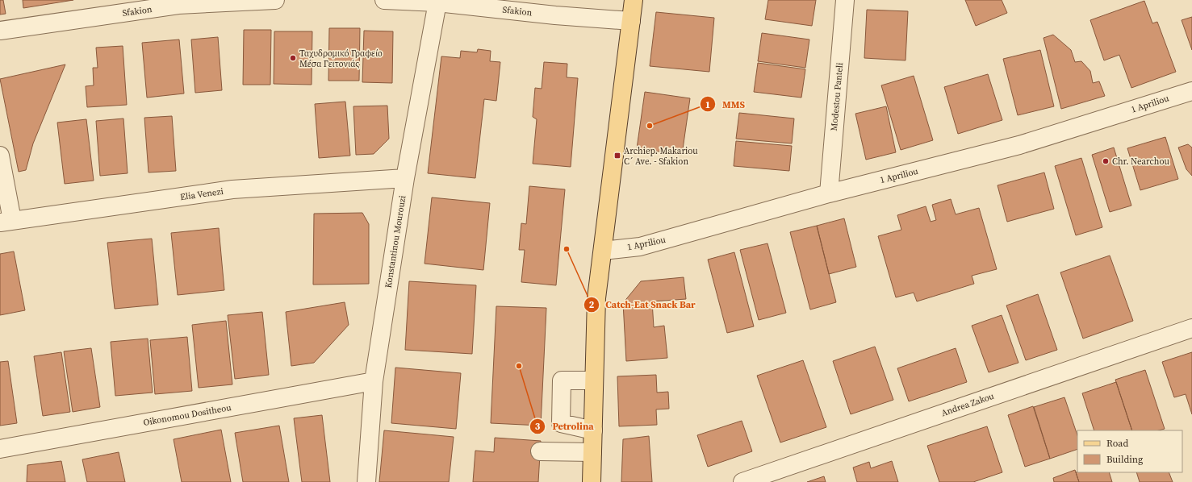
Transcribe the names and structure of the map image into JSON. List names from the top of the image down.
{
  "streets": {
    "street": [
      "Sfakion",
      "Modestou Panteli",
      "1 Apriliou",
      "Elia Venezi",
      "Konstantinou Mourouzi",
      "Andrea Zakou",
      "Oikonomou Dositheou"
    ]
  },
  "crossings": [
    ["Sfakion", "Konstantinou Mourouzi"],
    ["Modestou Panteli", "1 Apriliou"],
    ["Elia Venezi", "Konstantinou Mourouzi"],
    ["Konstantinou Mourouzi", "Oikonomou Dositheou"]
  ],
  "places": {
    "other": [
      "Ταχυδρομικό Γραφείο Μέσα Γειτονιάς",
      "MMS",
      "Chr. Nearchou",
      "Catch-Eat Snack Bar",
      "Petrolina"
    ],
    "transit": ["Archiep. Makariou C´ Ave. - Sfakion"]
  },
  "legend": ["Road", "Building"]
}
